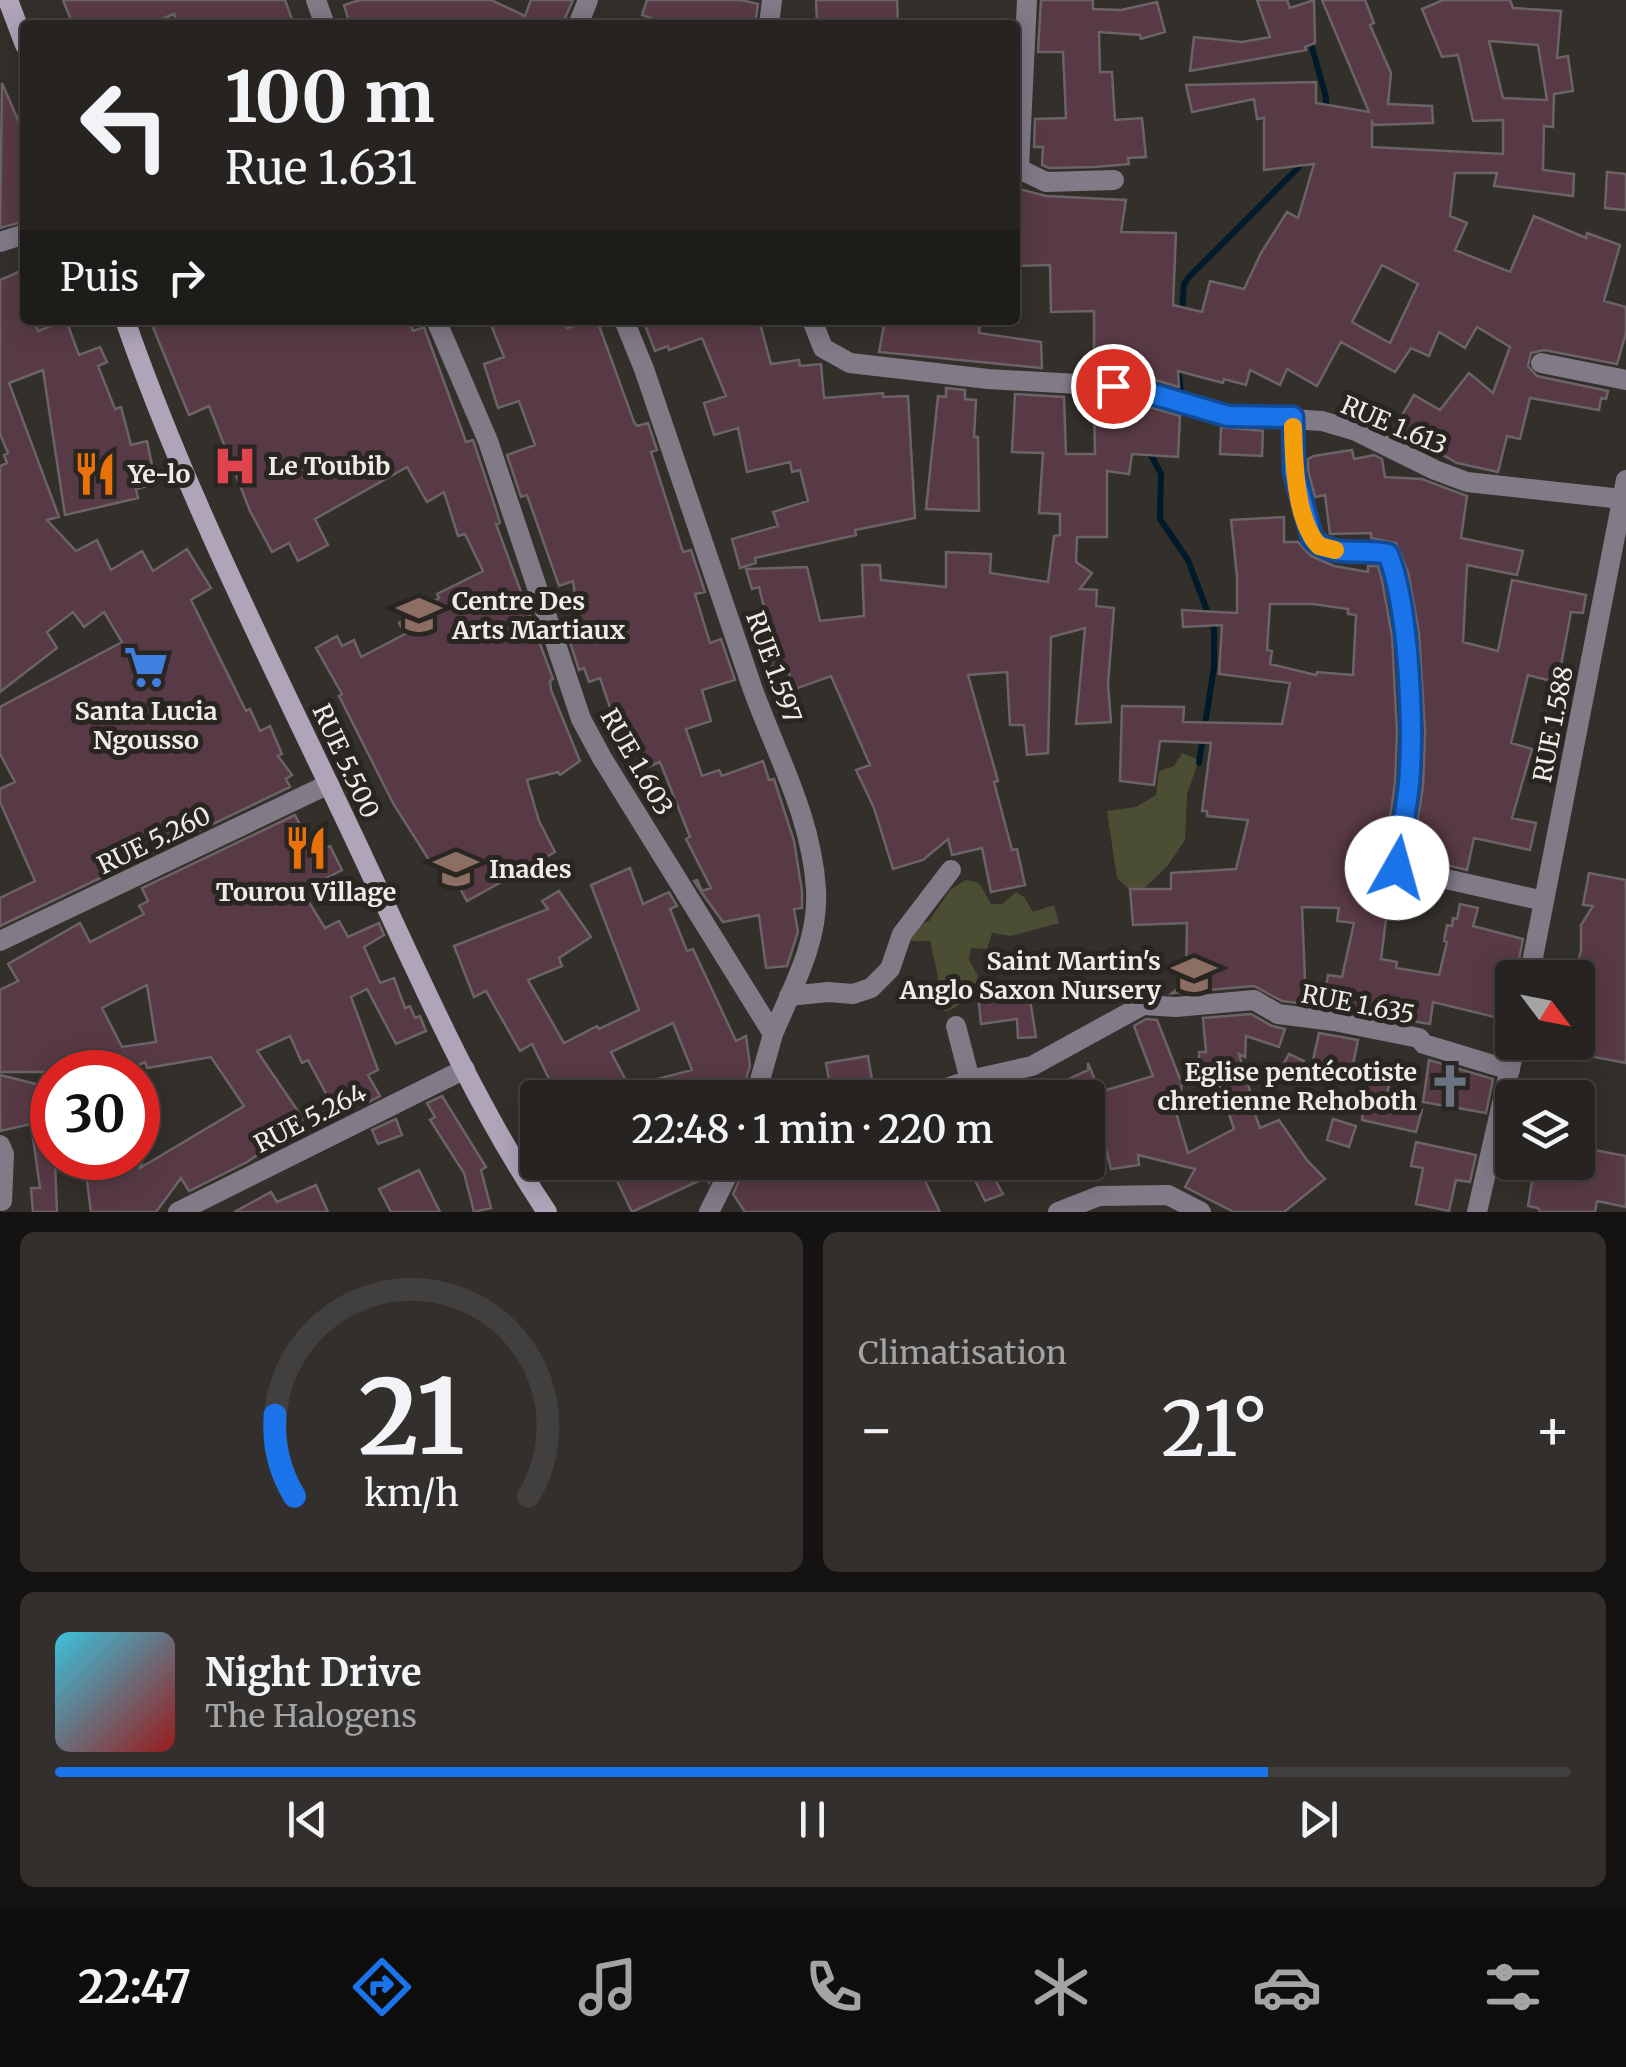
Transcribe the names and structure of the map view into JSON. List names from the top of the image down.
{
  "streets": {
    "main road": ["RUE 5.500"],
    "street": [
      "RUE 1.613",
      "RUE 1.597",
      "RUE 1.588",
      "RUE 1.603",
      "RUE 5.260",
      "RUE 1.635",
      "RUE 5.264"
    ]
  },
  "crossings": [
    ["RUE 1.613", "RUE 1.588"],
    ["RUE 1.597", "RUE 1.603"],
    ["RUE 5.500", "RUE 5.260"],
    ["RUE 5.500", "RUE 5.264"]
  ],
  "places": {
    "hospital": ["Le Toubib"],
    "restaurant": ["Ye-lo", "Tourou Village"],
    "school or university": ["Centre Des Arts Martiaux", "Inades", "Saint Martin's Anglo Saxon Nursery"],
    "supermarket": ["Santa Lucia Ngousso"],
    "church": ["Eglise pentécotiste chretienne Rehoboth"]
  },
  "north": "bottom right",
  "page": {
    "turn": ["100 m", "Rue 1.631"],
    "then": "Puis",
    "limit": "30",
    "trip": "22:48 · 1 min · 220 m",
    "tile": "Climatisation",
    "heat": ["−", "21°", "+"],
    "song": ["Night Drive", "The Halogens"],
    "tabs": "22:47",
    "gauge": ["21", "km/h"]
  }
}
